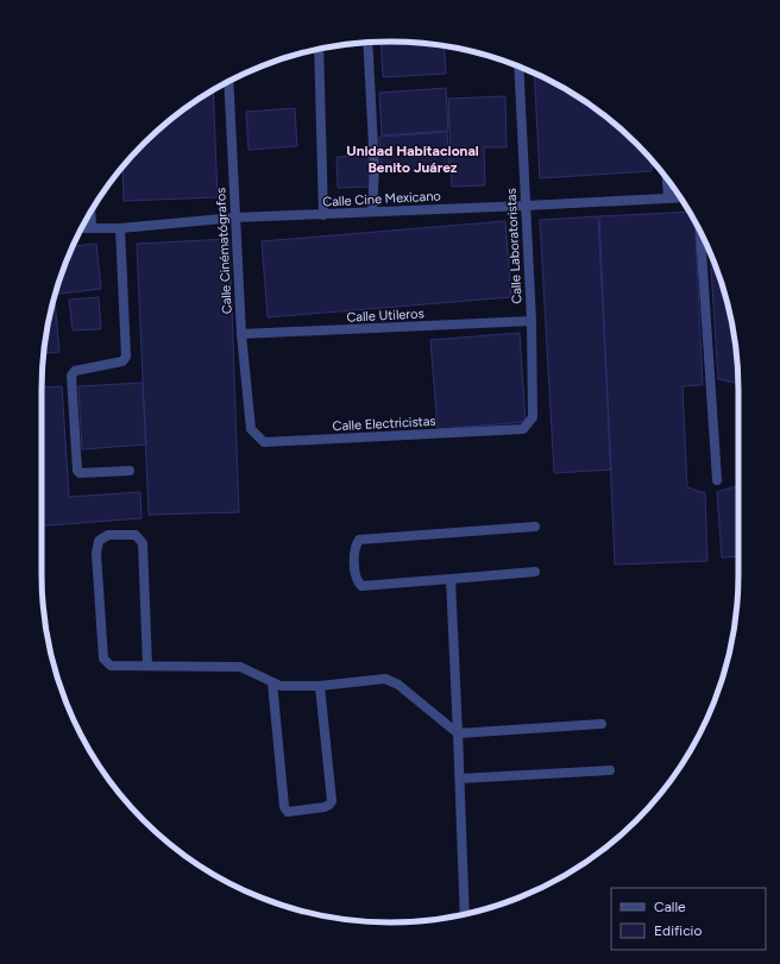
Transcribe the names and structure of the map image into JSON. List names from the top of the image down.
{
  "streets": {
    "street": [
      "Calle Cine Mexicano",
      "Calle Laboratoristas",
      "Calle Cinématógrafos",
      "Calle Utileros",
      "Calle Electricistas"
    ]
  },
  "crossings": [
    ["Calle Cine Mexicano", "Calle Laboratoristas"],
    ["Calle Cine Mexicano", "Calle Cinématógrafos"],
    ["Calle Laboratoristas", "Calle Utileros"],
    ["Calle Laboratoristas", "Calle Electricistas"],
    ["Calle Cinématógrafos", "Calle Utileros"],
    ["Calle Cinématógrafos", "Calle Electricistas"]
  ],
  "districts": ["Unidad Habitacional Benito Juárez"],
  "legend": ["Calle", "Edificio"]
}
